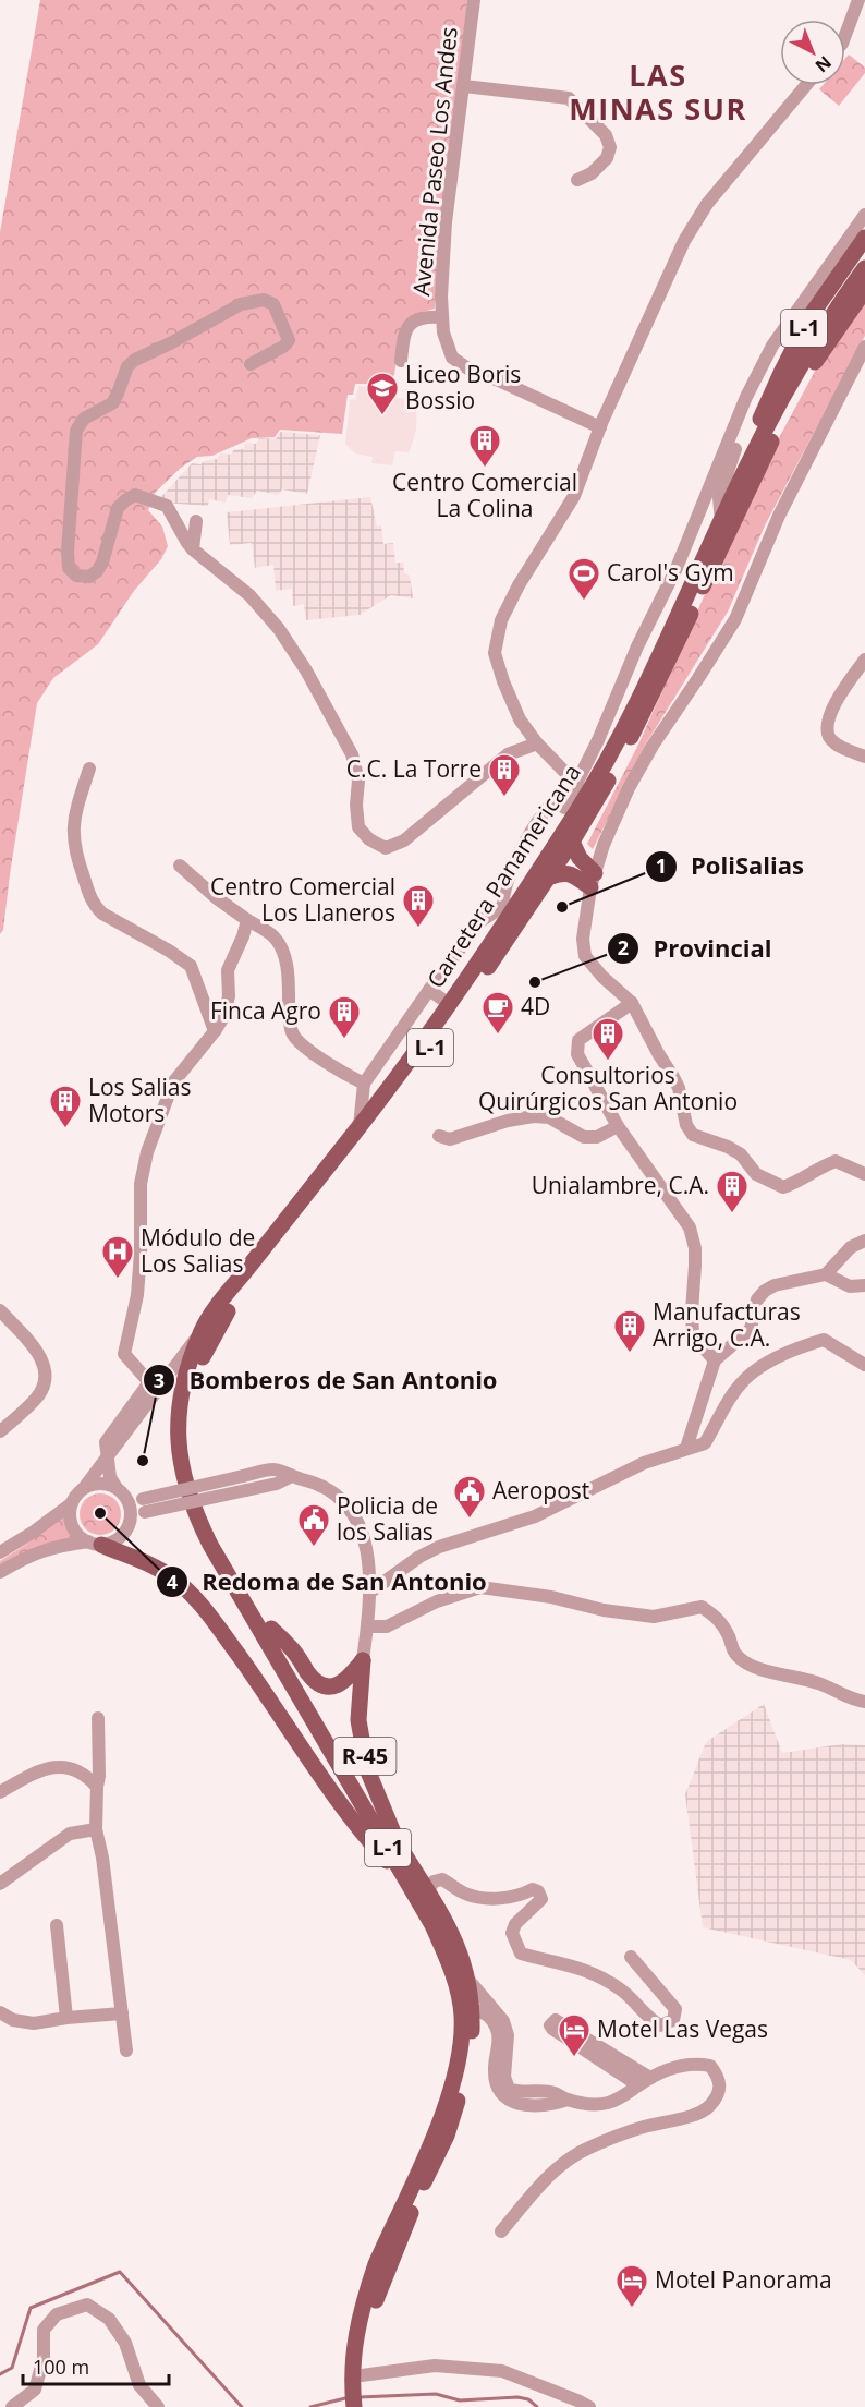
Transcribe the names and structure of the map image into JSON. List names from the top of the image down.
{
  "streets": {
    "main road": ["L-1", "Carretera Panamericana", "R-45"],
    "street": ["Avenida Paseo Los Andes"]
  },
  "crossings": [
    ["L-1", "Carretera Panamericana"],
    ["L-1", "R-45"],
    ["Carretera Panamericana", "R-45"]
  ],
  "districts": ["LAS MINAS SUR"],
  "places": {
    "school or university": ["Liceo Boris Bossio"],
    "building": [
      "Centro Comercial La Colina",
      "C.C. La Torre",
      "Centro Comercial Los Llaneros",
      "Finca Agro",
      "Consultorios Quirúrgicos San Antonio",
      "Los Salias Motors",
      "Unialambre, C.A.",
      "Manufacturas Arrigo, C.A."
    ],
    "sports": ["Carol's Gym"],
    "other": [
      "PoliSalias",
      "Provincial",
      "Bomberos de San Antonio",
      "Redoma de San Antonio"
    ],
    "cafe": ["4D"],
    "hospital": ["Módulo de Los Salias"],
    "public building": ["Aeropost", "Policia de los Salias"],
    "hotel": ["Motel Las Vegas", "Motel Panorama"]
  },
  "scale_bar": "100 m",
  "north": "bottom right"
}
